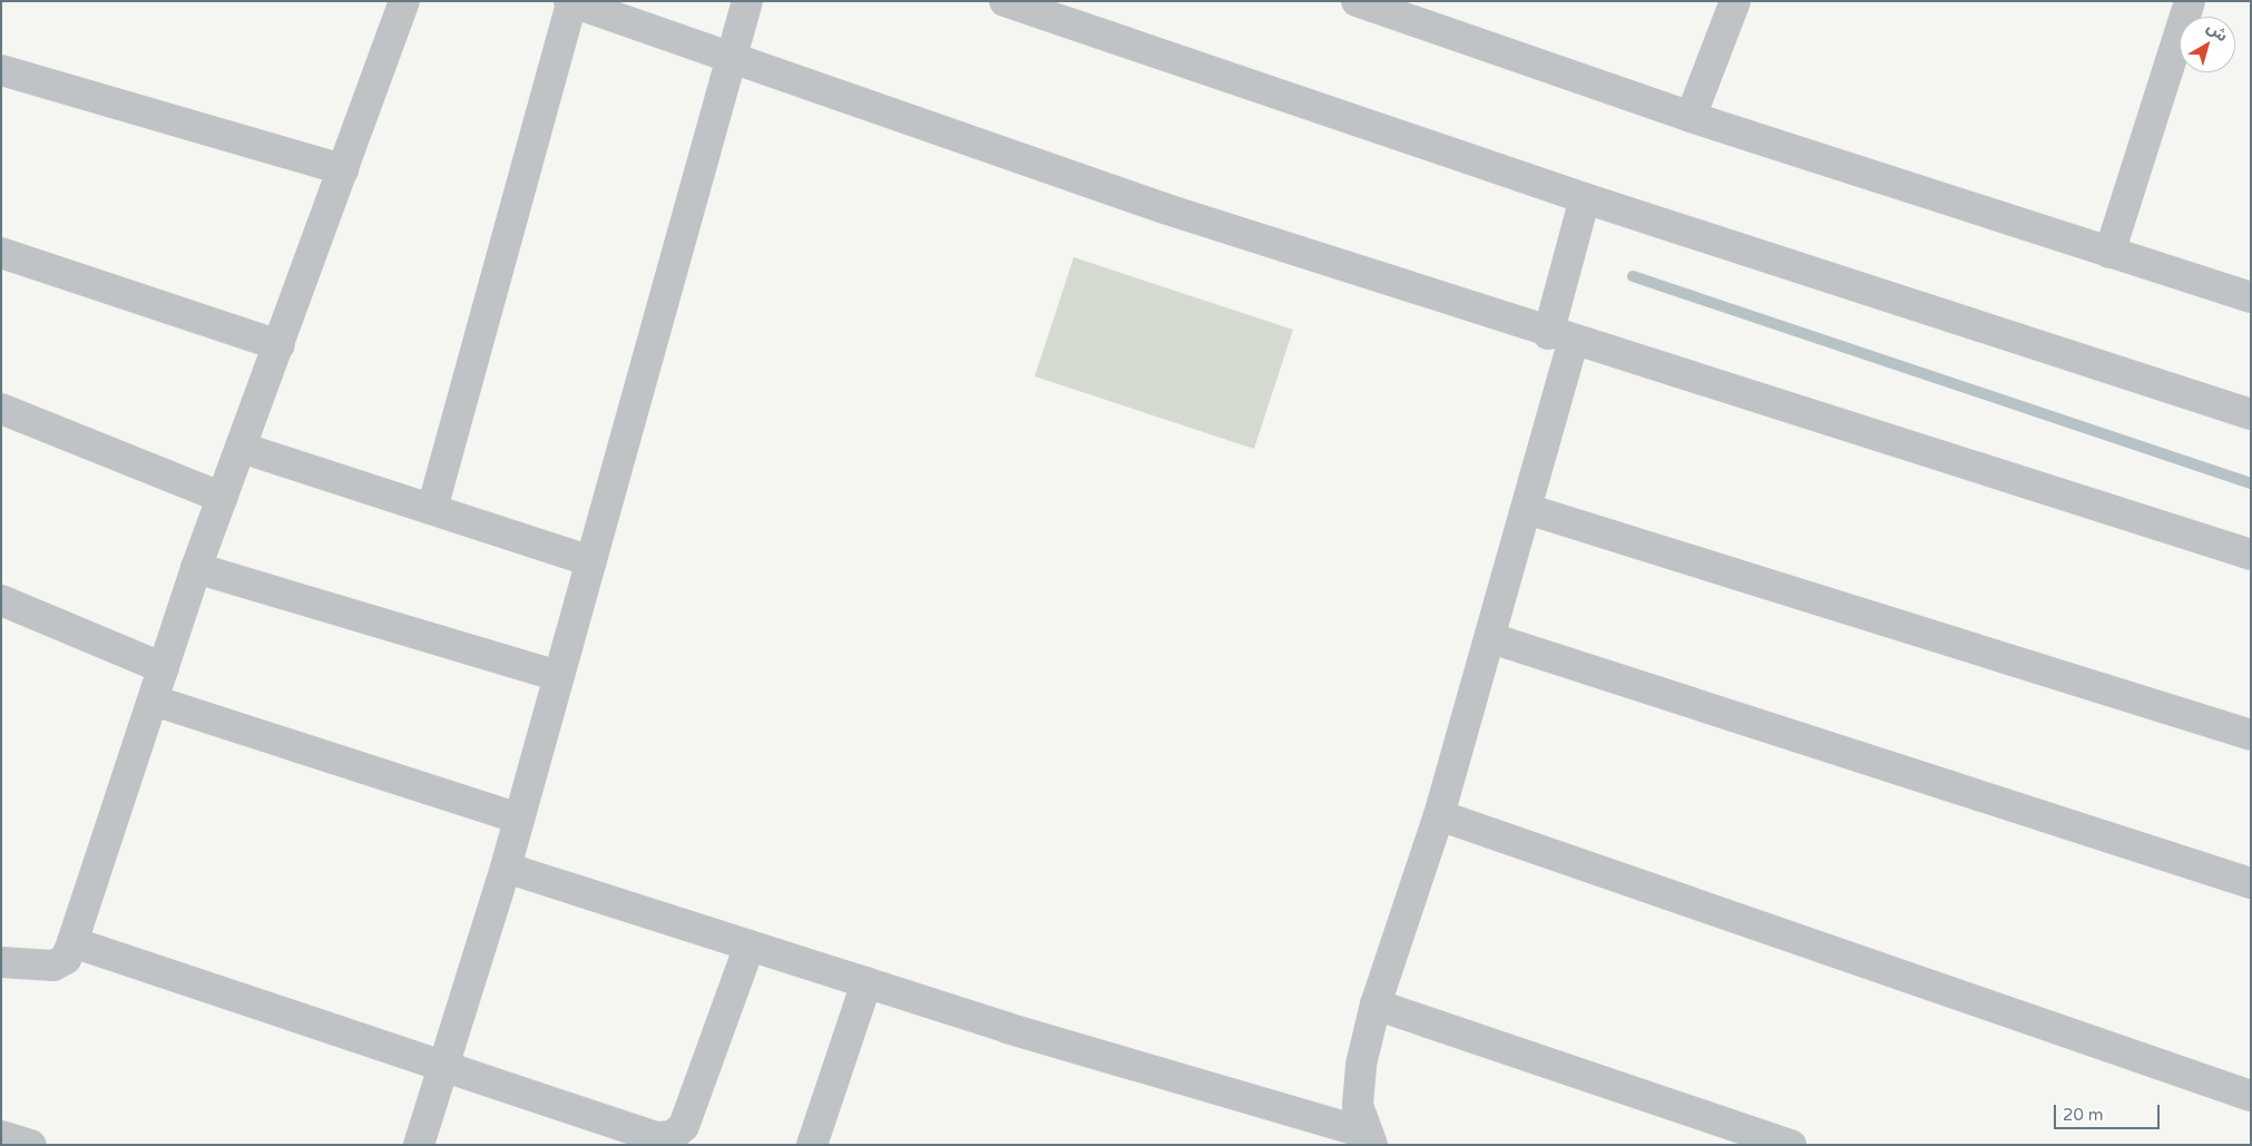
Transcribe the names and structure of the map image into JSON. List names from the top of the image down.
{
  "scale_bar": "20 m",
  "north": "top right"
}
